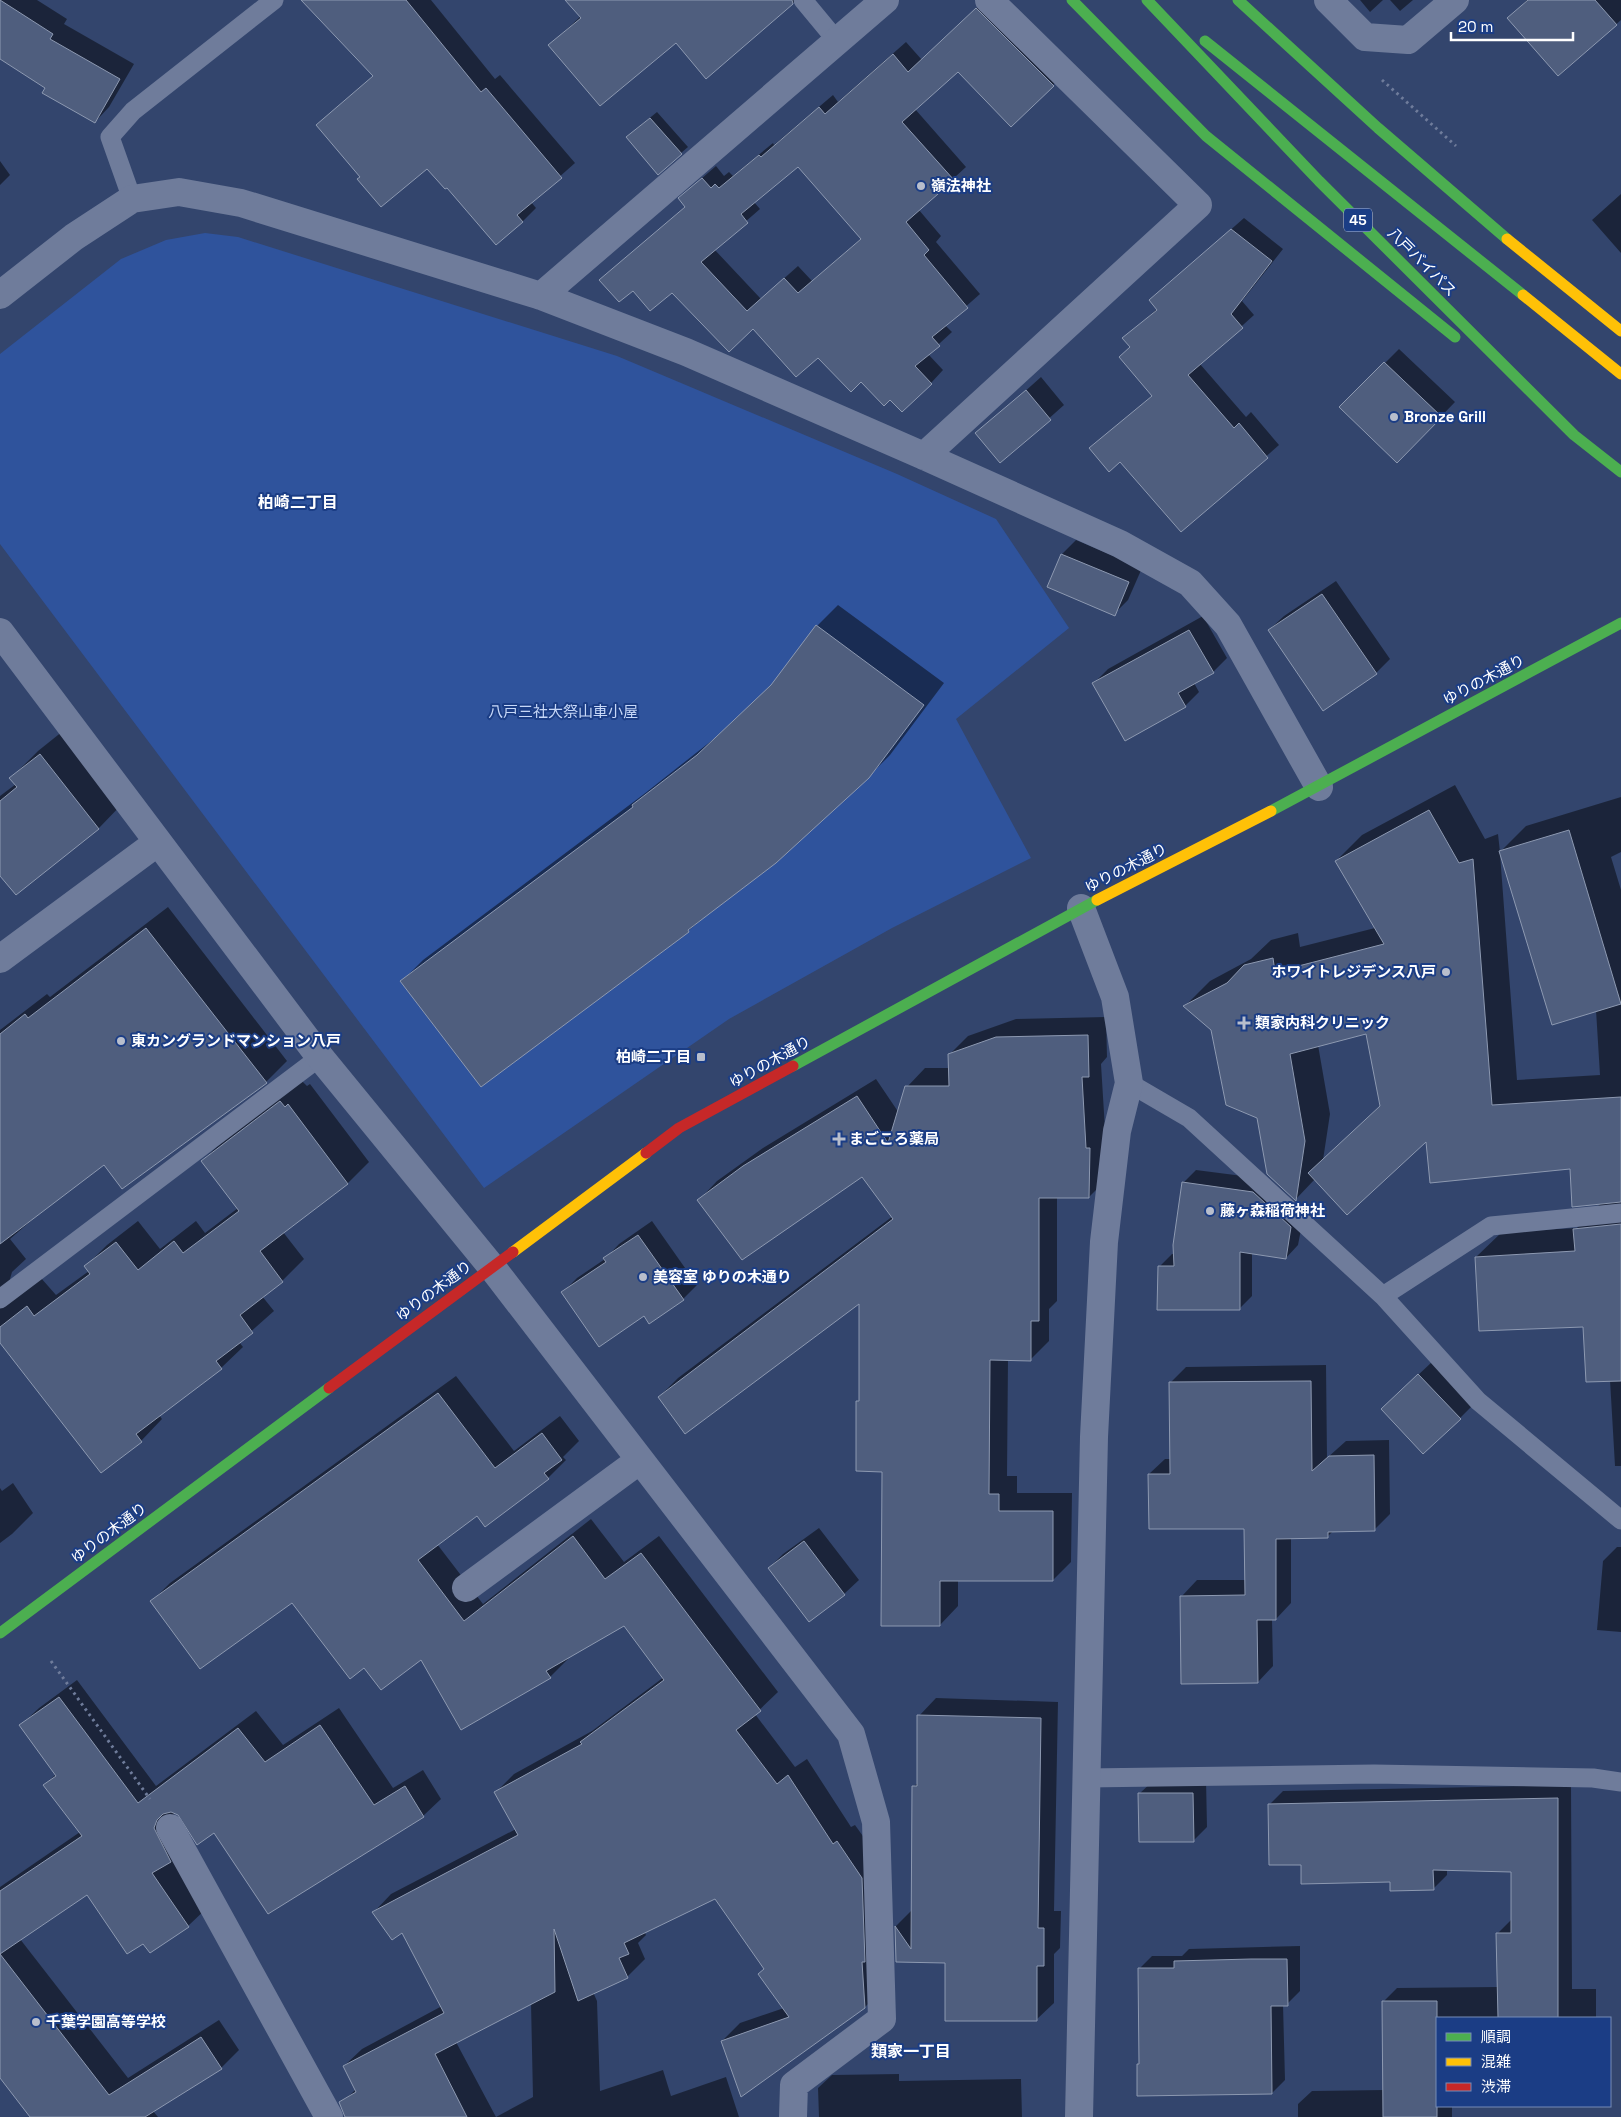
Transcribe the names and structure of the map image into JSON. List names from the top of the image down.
{
  "streets": {
    "main road": ["45", "八戸バイパス", "ゆりの木通り"]
  },
  "districts": ["柏崎二丁目", "類家一丁目"],
  "parks": ["八戸三社大祭山車小屋"],
  "places": {
    "other": [
      "嶺法神社",
      "Bronze Grill",
      "ホワイトレジデンス八戸",
      "東カングランドマンション八戸",
      "藤ヶ森稲荷神社",
      "美容室 ゆりの木通り",
      "千葉学園高等学校"
    ],
    "health": ["類家内科クリニック", "まごころ薬局"],
    "transit": ["柏崎二丁目"]
  },
  "legend": ["順調", "混雑", "渋滞"],
  "scale_bar": "20 m"
}
